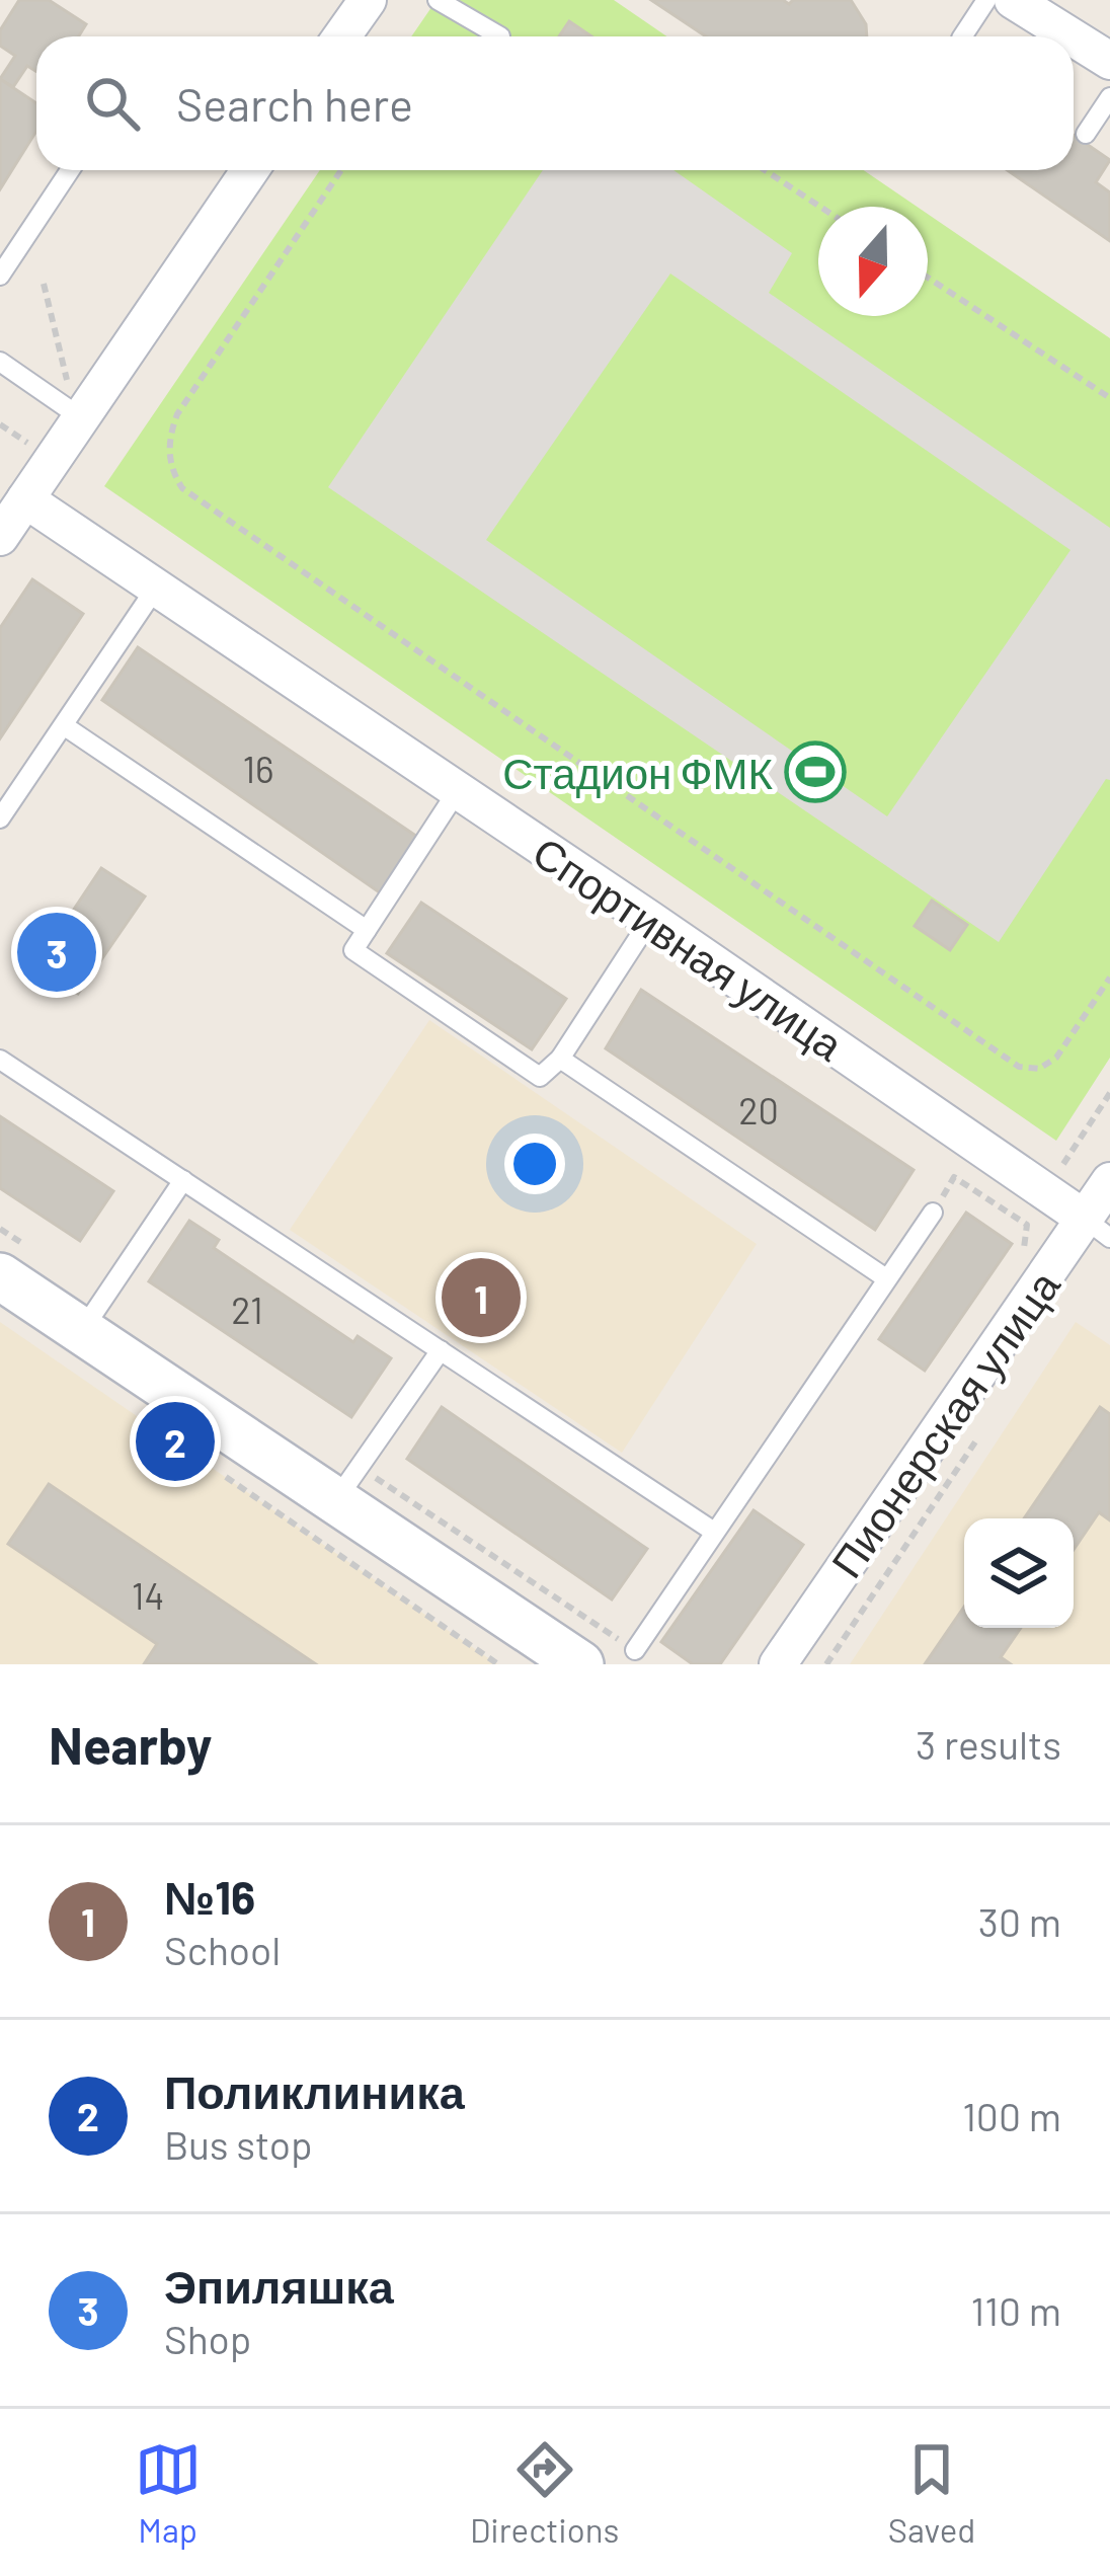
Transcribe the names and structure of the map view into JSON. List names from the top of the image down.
{
  "streets": {
    "street": ["Спортивная улица", "Пионерская улица"]
  },
  "crossings": [
    ["Спортивная улица", "Пионерская улица"]
  ],
  "places": {
    "sports": ["Стадион ФМК"]
  },
  "house_numbers": [
    "16",
    "20",
    "21",
    "14"
  ],
  "north": "bottom",
  "page": {
    "search": "Search here",
    "pins": ["3", "1", "2"],
    "heading": ["Nearby", "3 results"],
    "list": [
      {
        "mark": "1",
        "name": "№16",
        "note": "School",
        "value": "30 m"
      },
      {
        "mark": "2",
        "name": "Поликлиника",
        "note": "Bus stop",
        "value": "100 m"
      },
      {
        "mark": "3",
        "name": "Эпиляшка",
        "note": "Shop",
        "value": "110 m"
      }
    ],
    "nav": ["Map", "Directions", "Saved"]
  }
}
